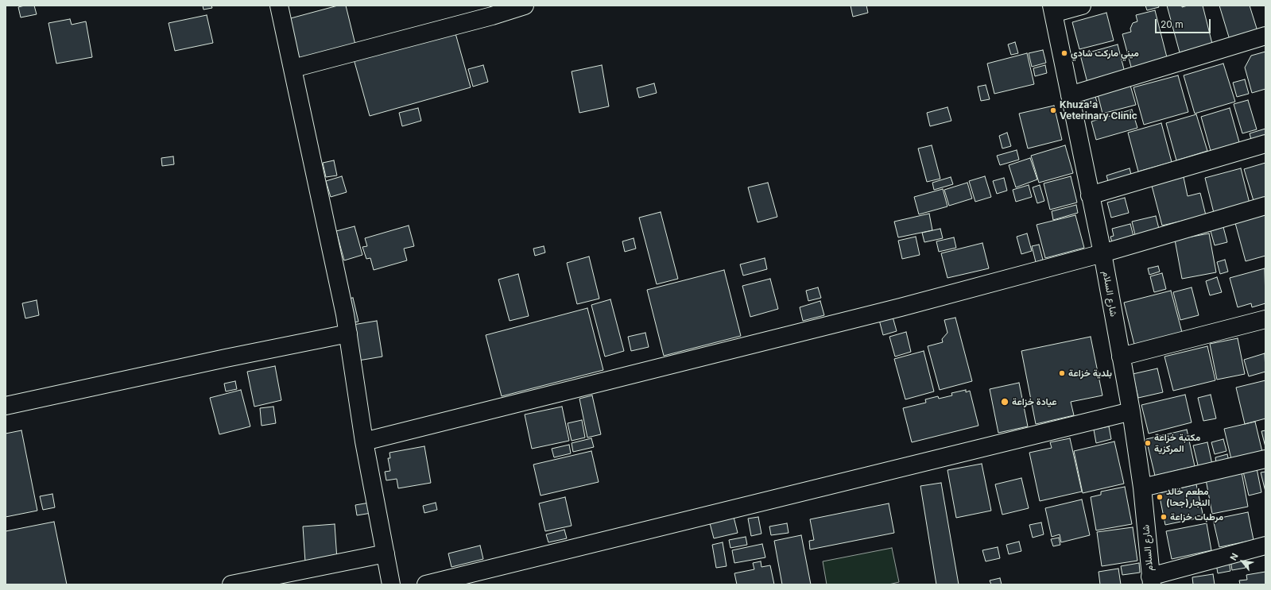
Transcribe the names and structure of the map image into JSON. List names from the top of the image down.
{
  "streets": {
    "street": ["شارع السلام"]
  },
  "places": [
    "ميني ماركت شادي",
    "Khuza'a Veterinary Clinic",
    "بلدية خزاعة",
    "عيادة خزاعة",
    "مكتبة خزاعة المركزية",
    "مطعم خالد النجار(جحا)",
    "مرطبات خزاعة"
  ],
  "scale_bar": "20 m",
  "north": "top left"
}
